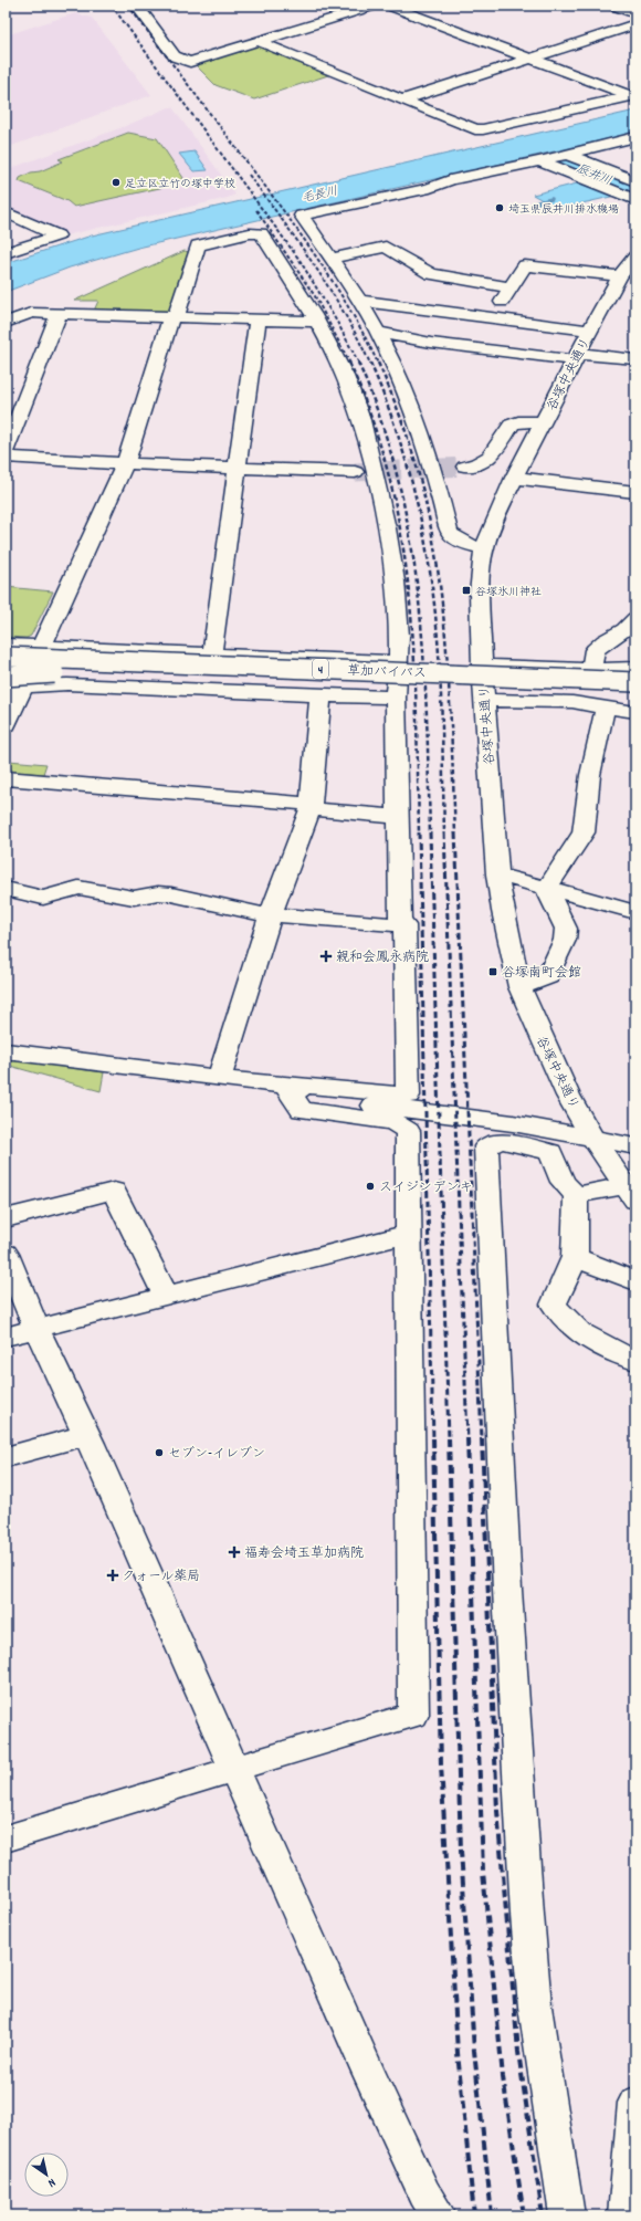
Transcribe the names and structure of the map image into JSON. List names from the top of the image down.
{
  "streets": {
    "main road": ["谷塚中央通り", "4", "草加バイパス"]
  },
  "water": ["辰井川", "毛長川"],
  "places": {
    "other": [
      "足立区立竹の塚中学校",
      "埼玉県辰井川排水機場",
      "スイジンデンキ",
      "セブン-イレブン"
    ],
    "transit": ["谷塚氷川神社", "谷塚南町会館"],
    "health": ["親和会鳳永病院", "福寿会埼玉草加病院", "クォール薬局"]
  },
  "north": "bottom right"
}
